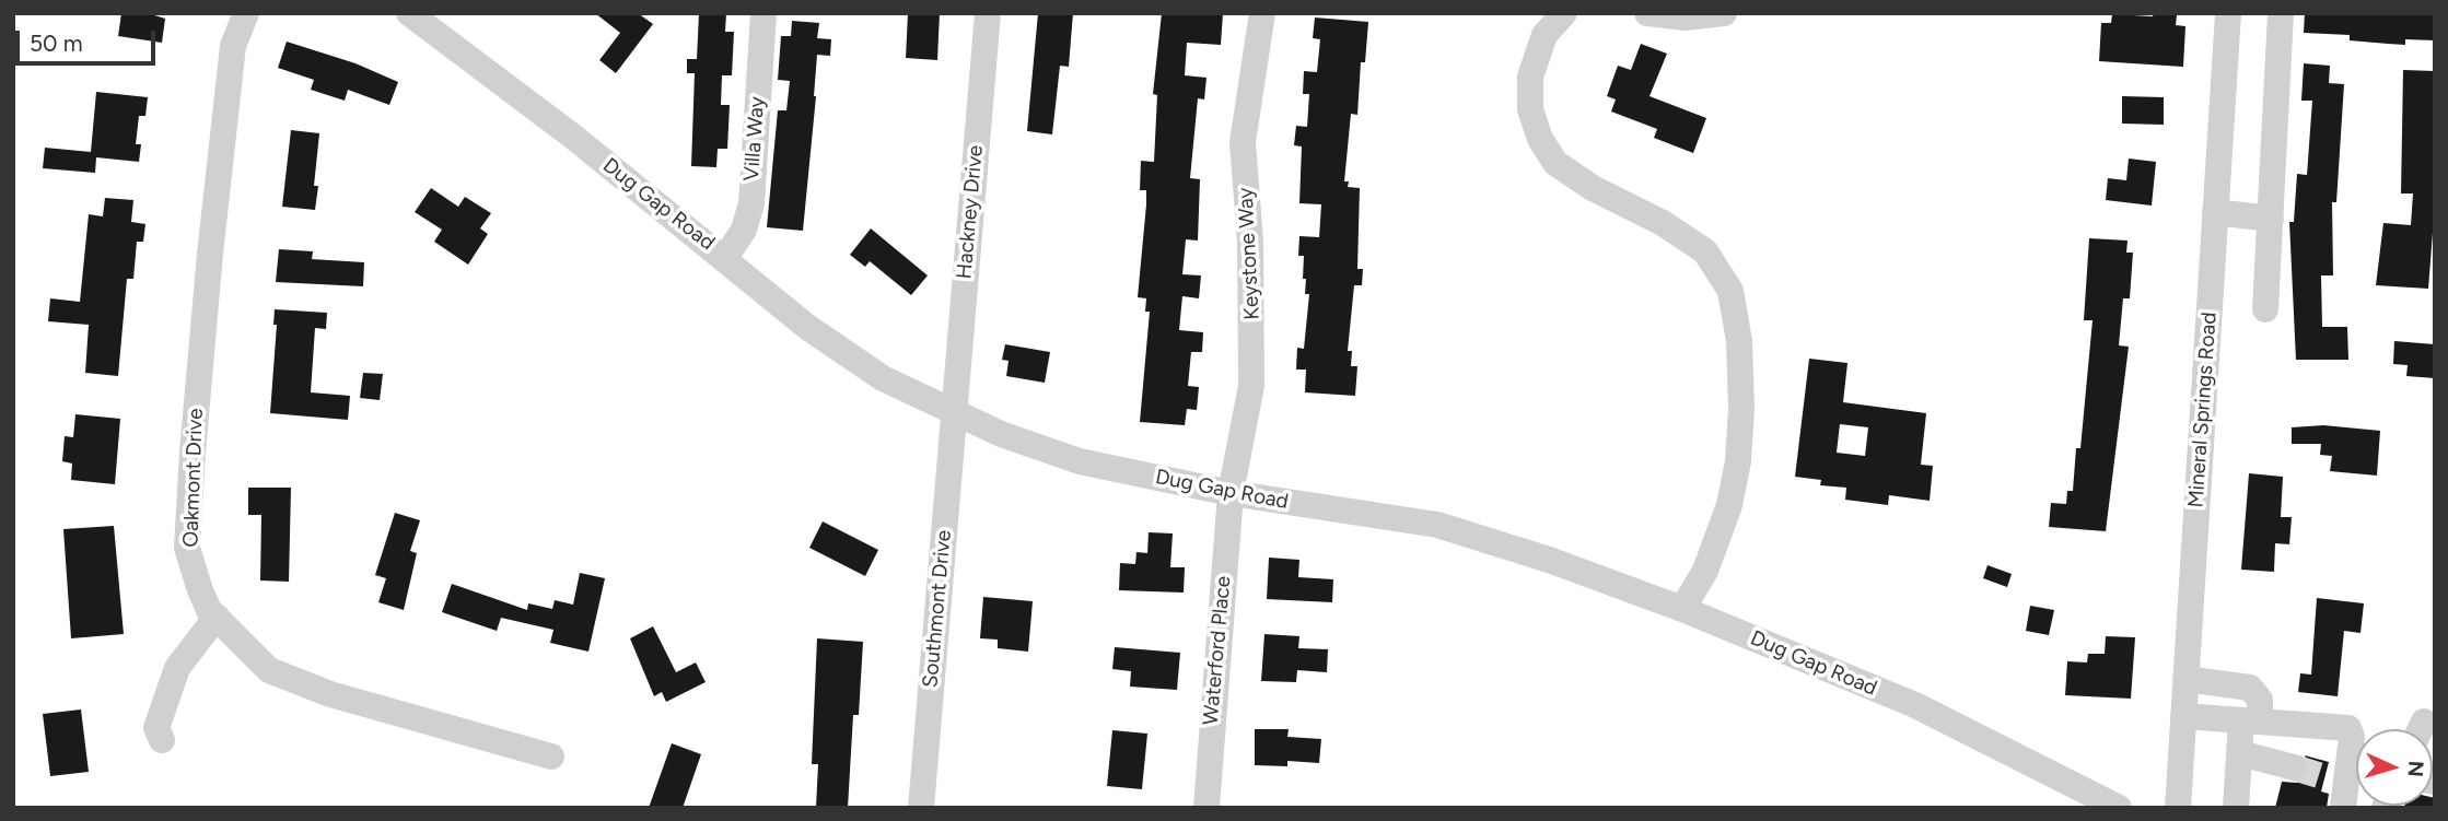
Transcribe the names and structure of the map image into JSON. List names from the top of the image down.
{
  "streets": {
    "street": [
      "Villa Way",
      "Dug Gap Road",
      "Hackney Drive",
      "Keystone Way",
      "Mineral Springs Road",
      "Oakmont Drive",
      "Southmont Drive",
      "Waterford Place"
    ]
  },
  "crossings": [
    ["Villa Way", "Dug Gap Road"],
    ["Dug Gap Road", "Hackney Drive"],
    ["Dug Gap Road", "Keystone Way"],
    ["Dug Gap Road", "Southmont Drive"],
    ["Dug Gap Road", "Waterford Place"],
    ["Hackney Drive", "Southmont Drive"],
    ["Keystone Way", "Waterford Place"]
  ],
  "scale_bar": "50 m",
  "north": "right"
}
